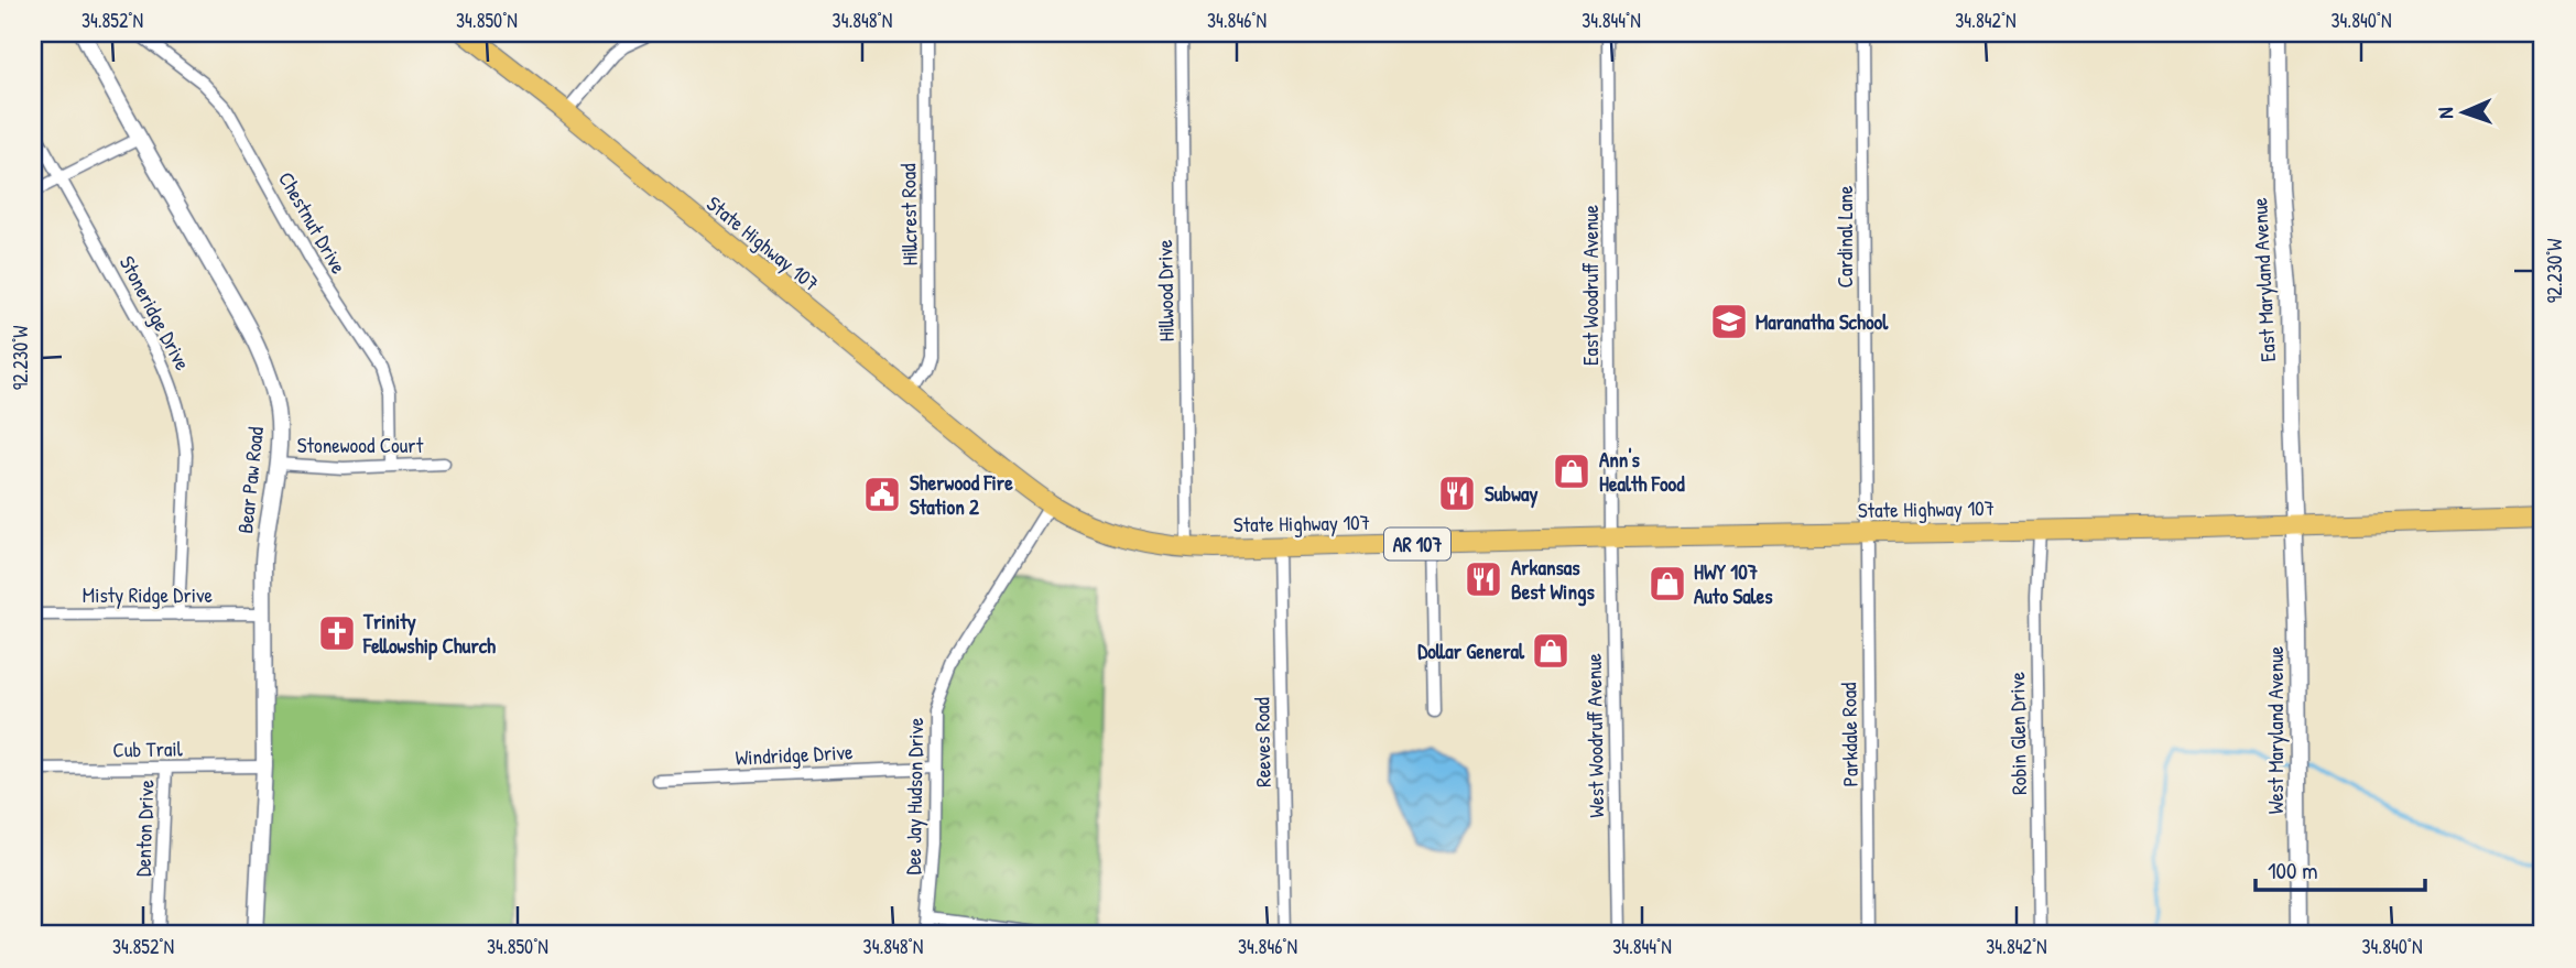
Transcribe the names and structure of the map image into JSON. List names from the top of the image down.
{
  "streets": {
    "main road": ["State Highway 107", "AR 107"],
    "street": [
      "Hillcrest Road",
      "Chestnut Drive",
      "Cardinal Lane",
      "East Maryland Avenue",
      "East Woodruff Avenue",
      "Hillwood Drive",
      "Stoneridge Drive",
      "Stonewood Court",
      "Bear Paw Road",
      "Misty Ridge Drive",
      "West Maryland Avenue",
      "Robin Glen Drive",
      "Parkdale Road",
      "West Woodruff Avenue",
      "Reeves Road",
      "Cub Trail",
      "Windridge Drive",
      "Dee Jay Hudson Drive",
      "Denton Drive"
    ]
  },
  "crossings": [
    ["Hillcrest Road", "State Highway 107"],
    ["Chestnut Drive", "Stonewood Court"],
    ["Cardinal Lane", "State Highway 107"],
    ["Cardinal Lane", "Parkdale Road"],
    ["State Highway 107", "East Maryland Avenue"],
    ["State Highway 107", "East Woodruff Avenue"],
    ["State Highway 107", "Hillwood Drive"],
    ["State Highway 107", "West Maryland Avenue"],
    ["State Highway 107", "Robin Glen Drive"],
    ["State Highway 107", "Parkdale Road"],
    ["State Highway 107", "West Woodruff Avenue"],
    ["State Highway 107", "Reeves Road"],
    ["State Highway 107", "Dee Jay Hudson Drive"],
    ["East Maryland Avenue", "West Maryland Avenue"],
    ["East Woodruff Avenue", "West Woodruff Avenue"],
    ["Stoneridge Drive", "Misty Ridge Drive"],
    ["Stonewood Court", "Bear Paw Road"],
    ["Bear Paw Road", "Misty Ridge Drive"],
    ["Bear Paw Road", "Cub Trail"],
    ["Cub Trail", "Denton Drive"],
    ["Windridge Drive", "Dee Jay Hudson Drive"]
  ],
  "places": {
    "school or university": ["Maranatha School"],
    "shop": ["Ann's Health Food", "HWY 107 Auto Sales", "Dollar General"],
    "restaurant": ["Subway", "Arkansas Best Wings"],
    "public building": ["Sherwood Fire Station 2"],
    "church": ["Trinity Fellowship Church"]
  },
  "scale_bar": "100 m",
  "north": "left",
  "coordinates": [
    "34.852°N",
    "34.850°N",
    "34.848°N",
    "34.846°N",
    "34.844°N",
    "34.842°N",
    "34.840°N",
    "92.230°W"
  ]
}
